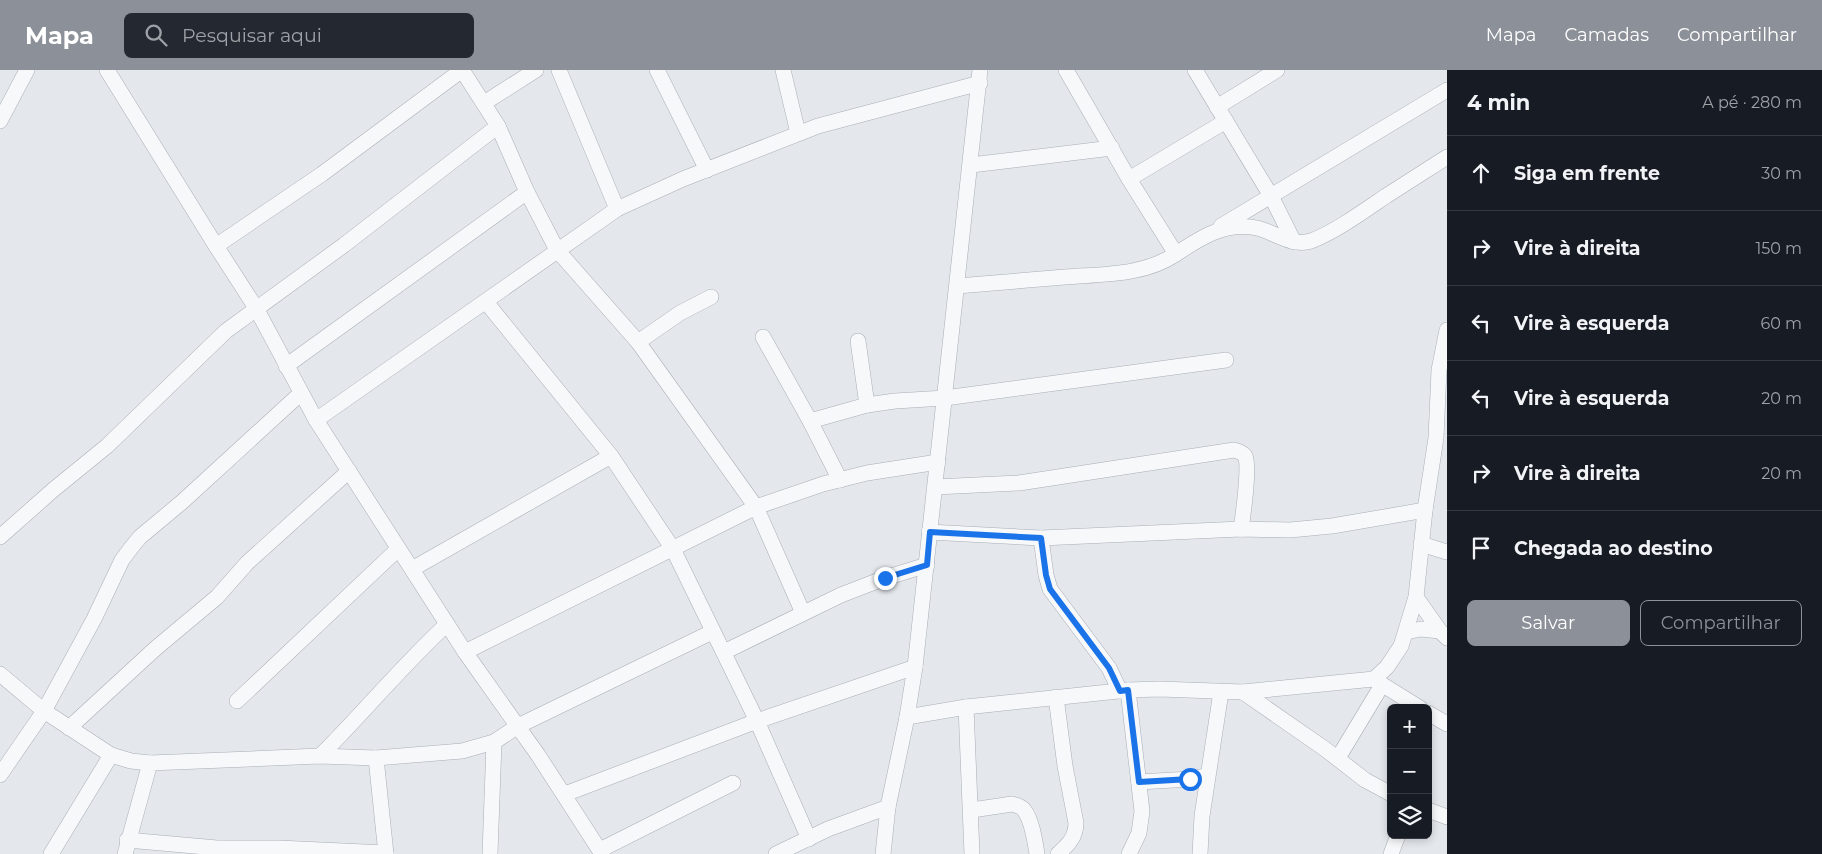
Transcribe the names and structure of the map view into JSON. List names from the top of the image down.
{
  "page": {
    "header": "Mapa",
    "search": "Pesquisar aqui",
    "nav": ["Mapa", "Camadas", "Compartilhar"],
    "heading": ["4 min", "A pé · 280 m"],
    "list": [
      ["Siga em frente", "30 m"],
      ["Vire à direita", "150 m"],
      ["Vire à esquerda", "60 m"],
      ["Vire à esquerda", "20 m"],
      ["Vire à direita", "20 m"],
      "Chegada ao destino"
    ],
    "buttons": ["Salvar", "Compartilhar"],
    "map_buttons": ["+", "−"]
  }
}
